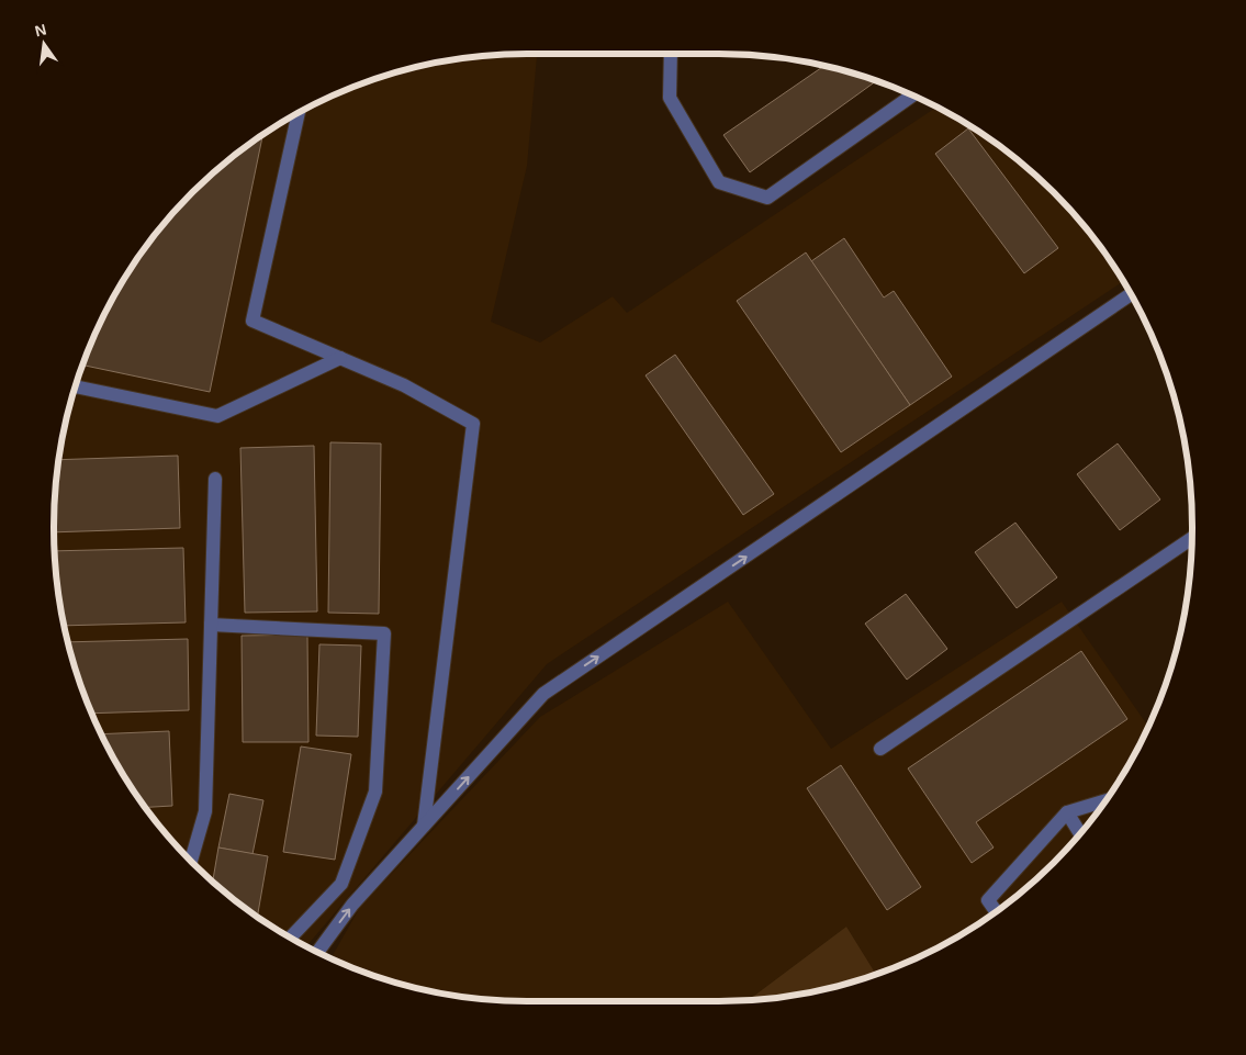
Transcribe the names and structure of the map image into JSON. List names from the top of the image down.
{
  "north": "top"
}
